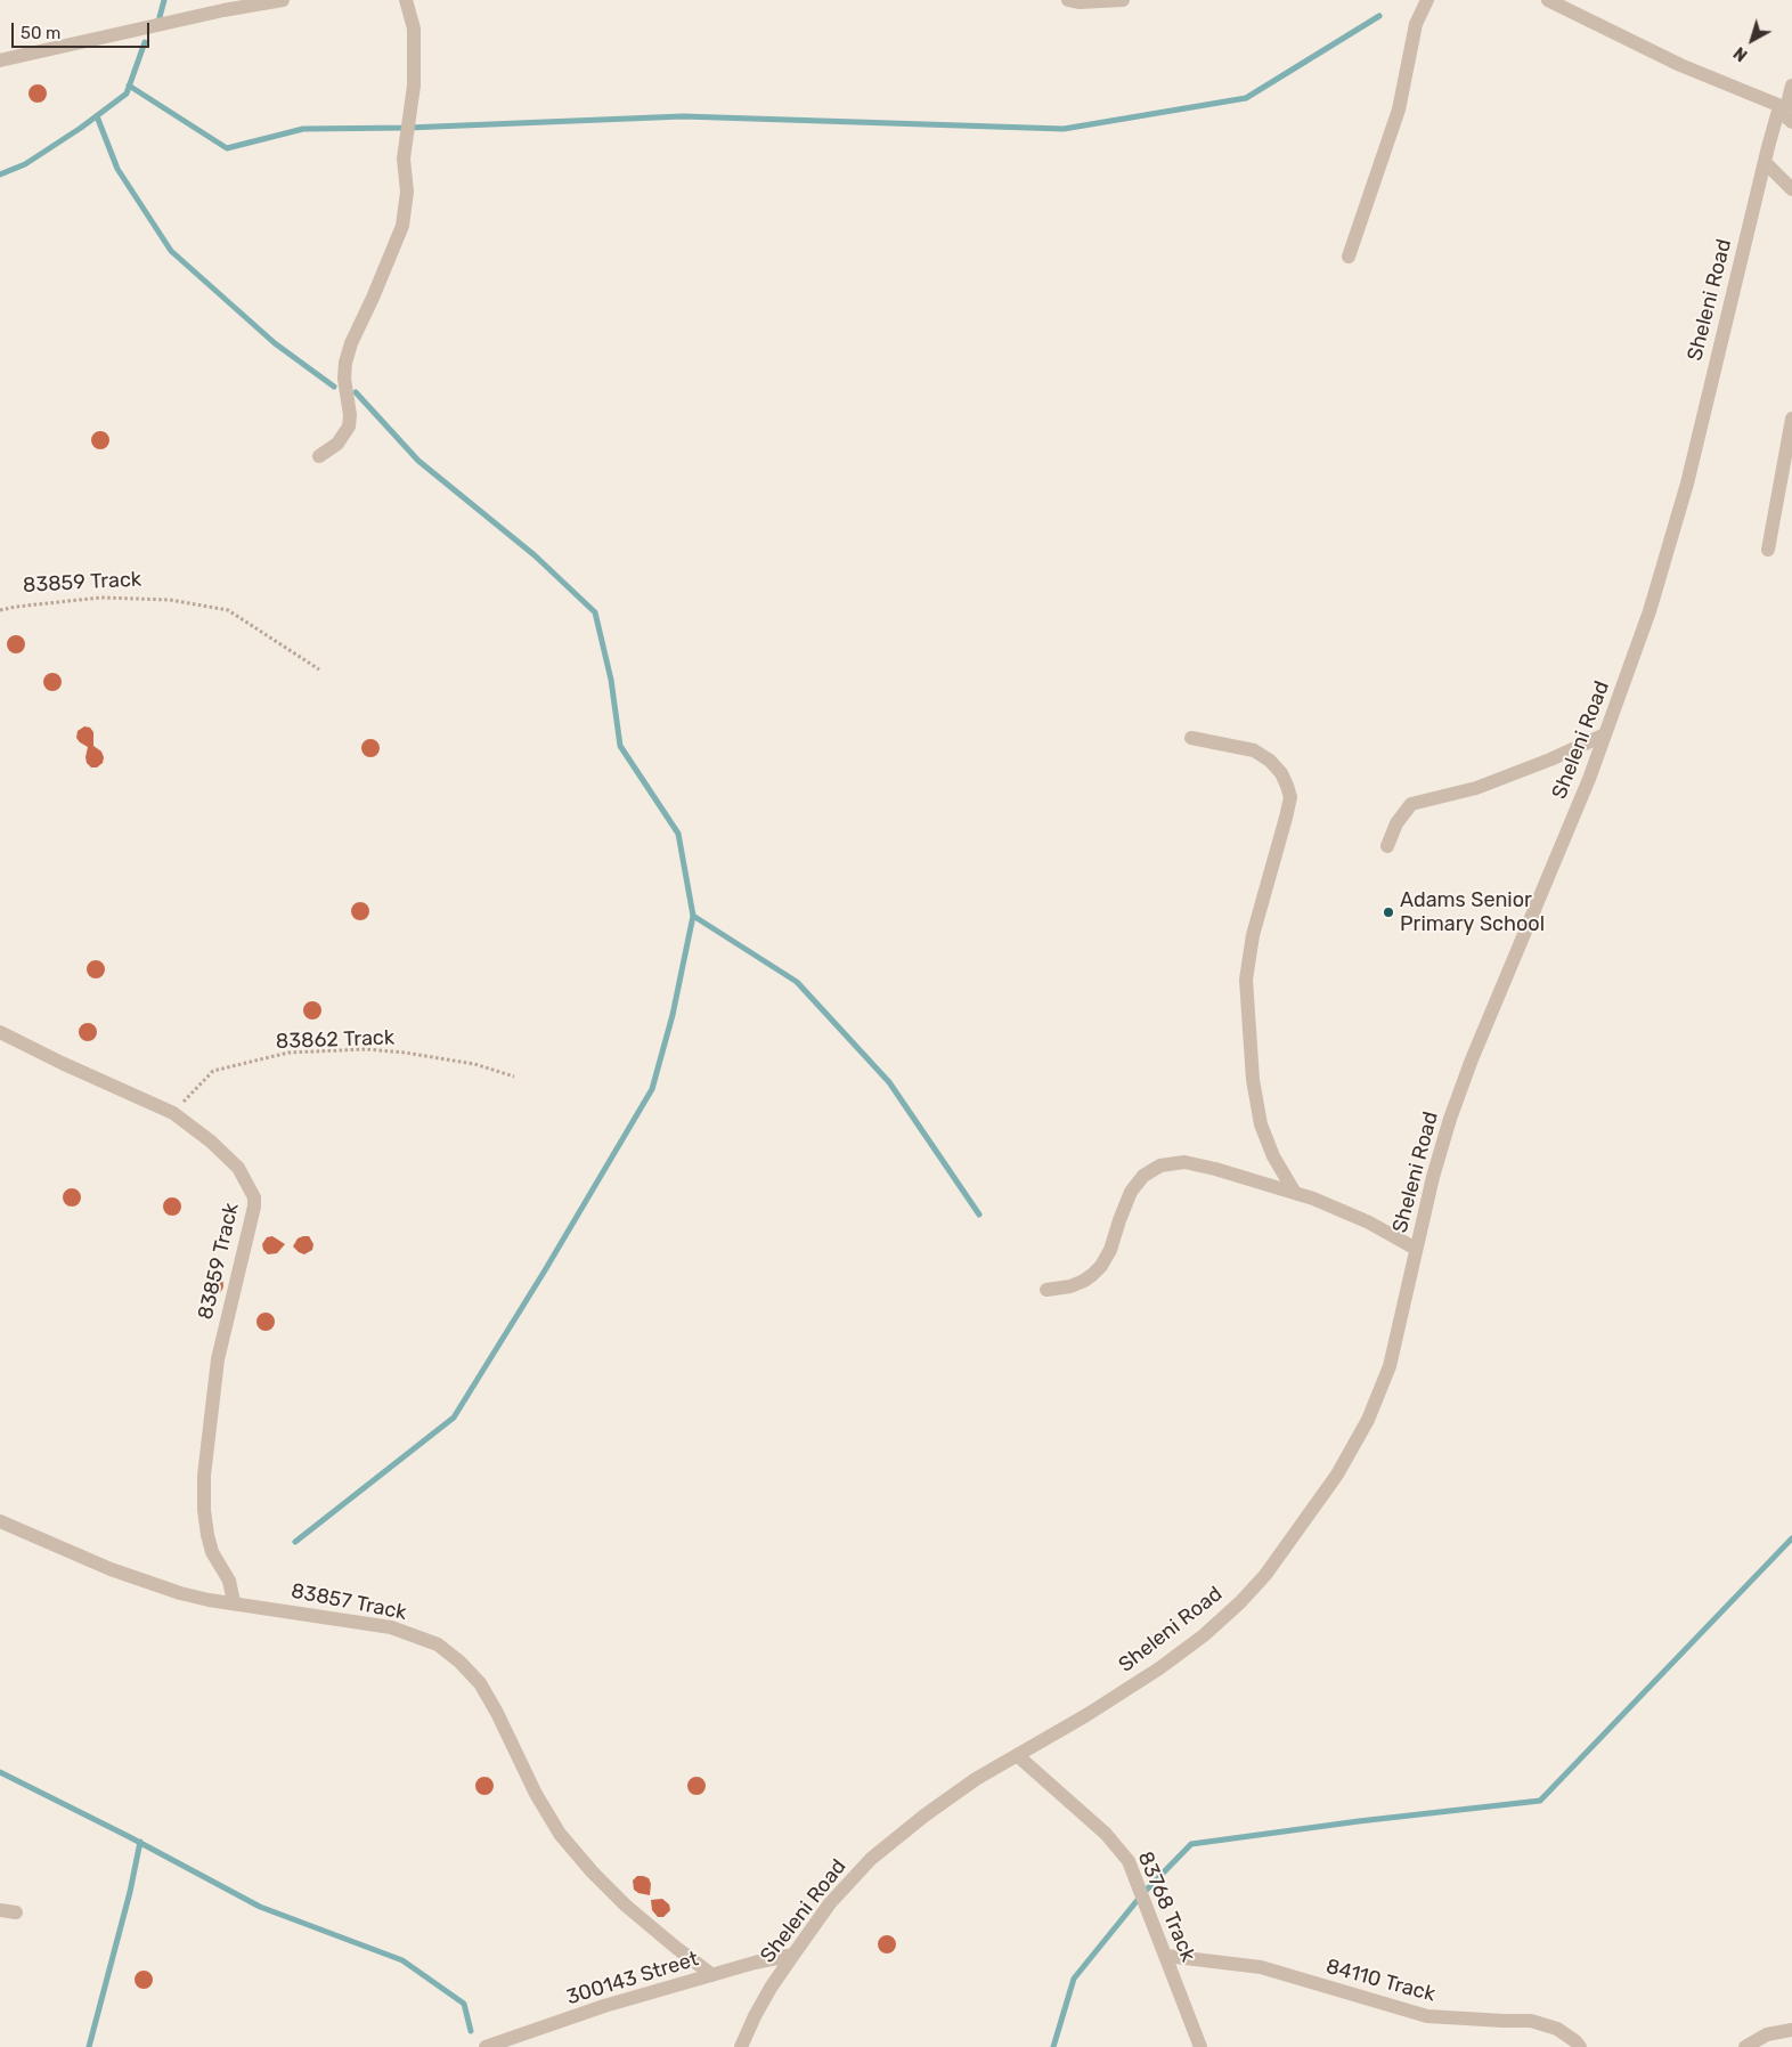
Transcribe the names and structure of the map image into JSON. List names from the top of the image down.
{
  "streets": {
    "street": [
      "Sheleni Road",
      "83859 Track",
      "83857 Track",
      "83768 Track",
      "300143 Street",
      "84110 Track"
    ],
    "path": ["83862 Track"]
  },
  "crossings": [
    ["Sheleni Road", "83768 Track"],
    ["Sheleni Road", "300143 Street"],
    ["83859 Track", "83862 Track"],
    ["83859 Track", "83857 Track"],
    ["83857 Track", "300143 Street"],
    ["83768 Track", "84110 Track"]
  ],
  "places": ["Adams Senior Primary School"],
  "scale_bar": "50 m",
  "north": "bottom left"
}
